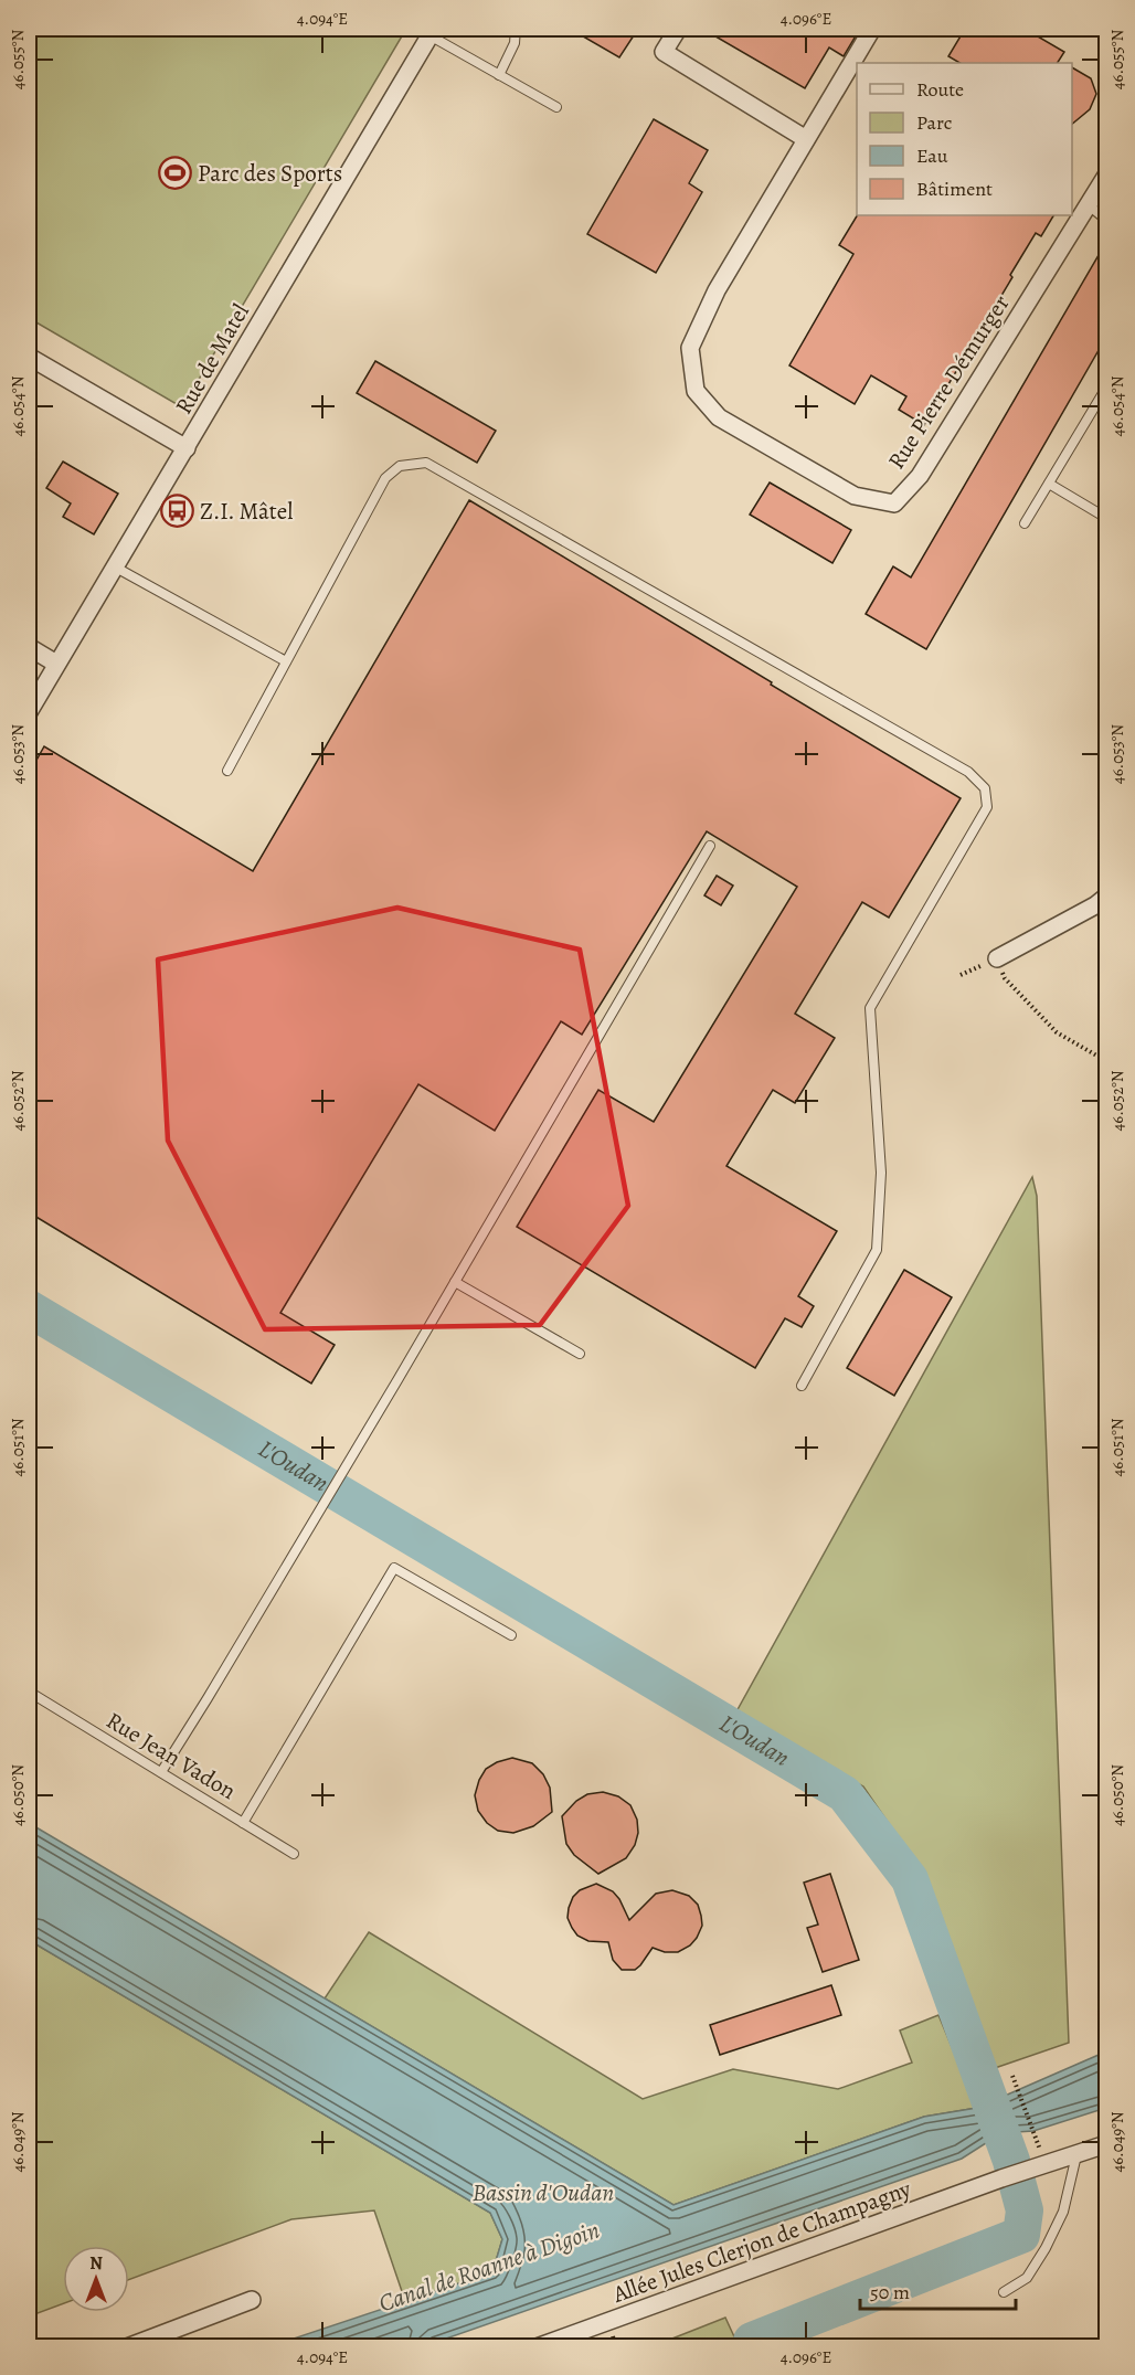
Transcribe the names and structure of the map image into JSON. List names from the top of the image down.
{
  "streets": {
    "street": ["Rue de Matel", "Rue Pierre Démurger", "Allée Jules Clerjon de Champagny"],
    "lane": ["Rue Jean Vadon"]
  },
  "water": ["L'Oudan", "Bassin d'Oudan", "Canal de Roanne à Digoin"],
  "places": {
    "sports": ["Parc des Sports"],
    "bus stop": ["Z.I. Mâtel"]
  },
  "legend": [
    "Route",
    "Parc",
    "Eau",
    "Bâtiment"
  ],
  "scale_bar": "50 m",
  "north": "top",
  "coordinates": [
    "4.094°E",
    "4.096°E",
    "46.055°N",
    "46.054°N",
    "46.053°N",
    "46.052°N",
    "46.051°N",
    "46.050°N",
    "46.049°N"
  ]
}
